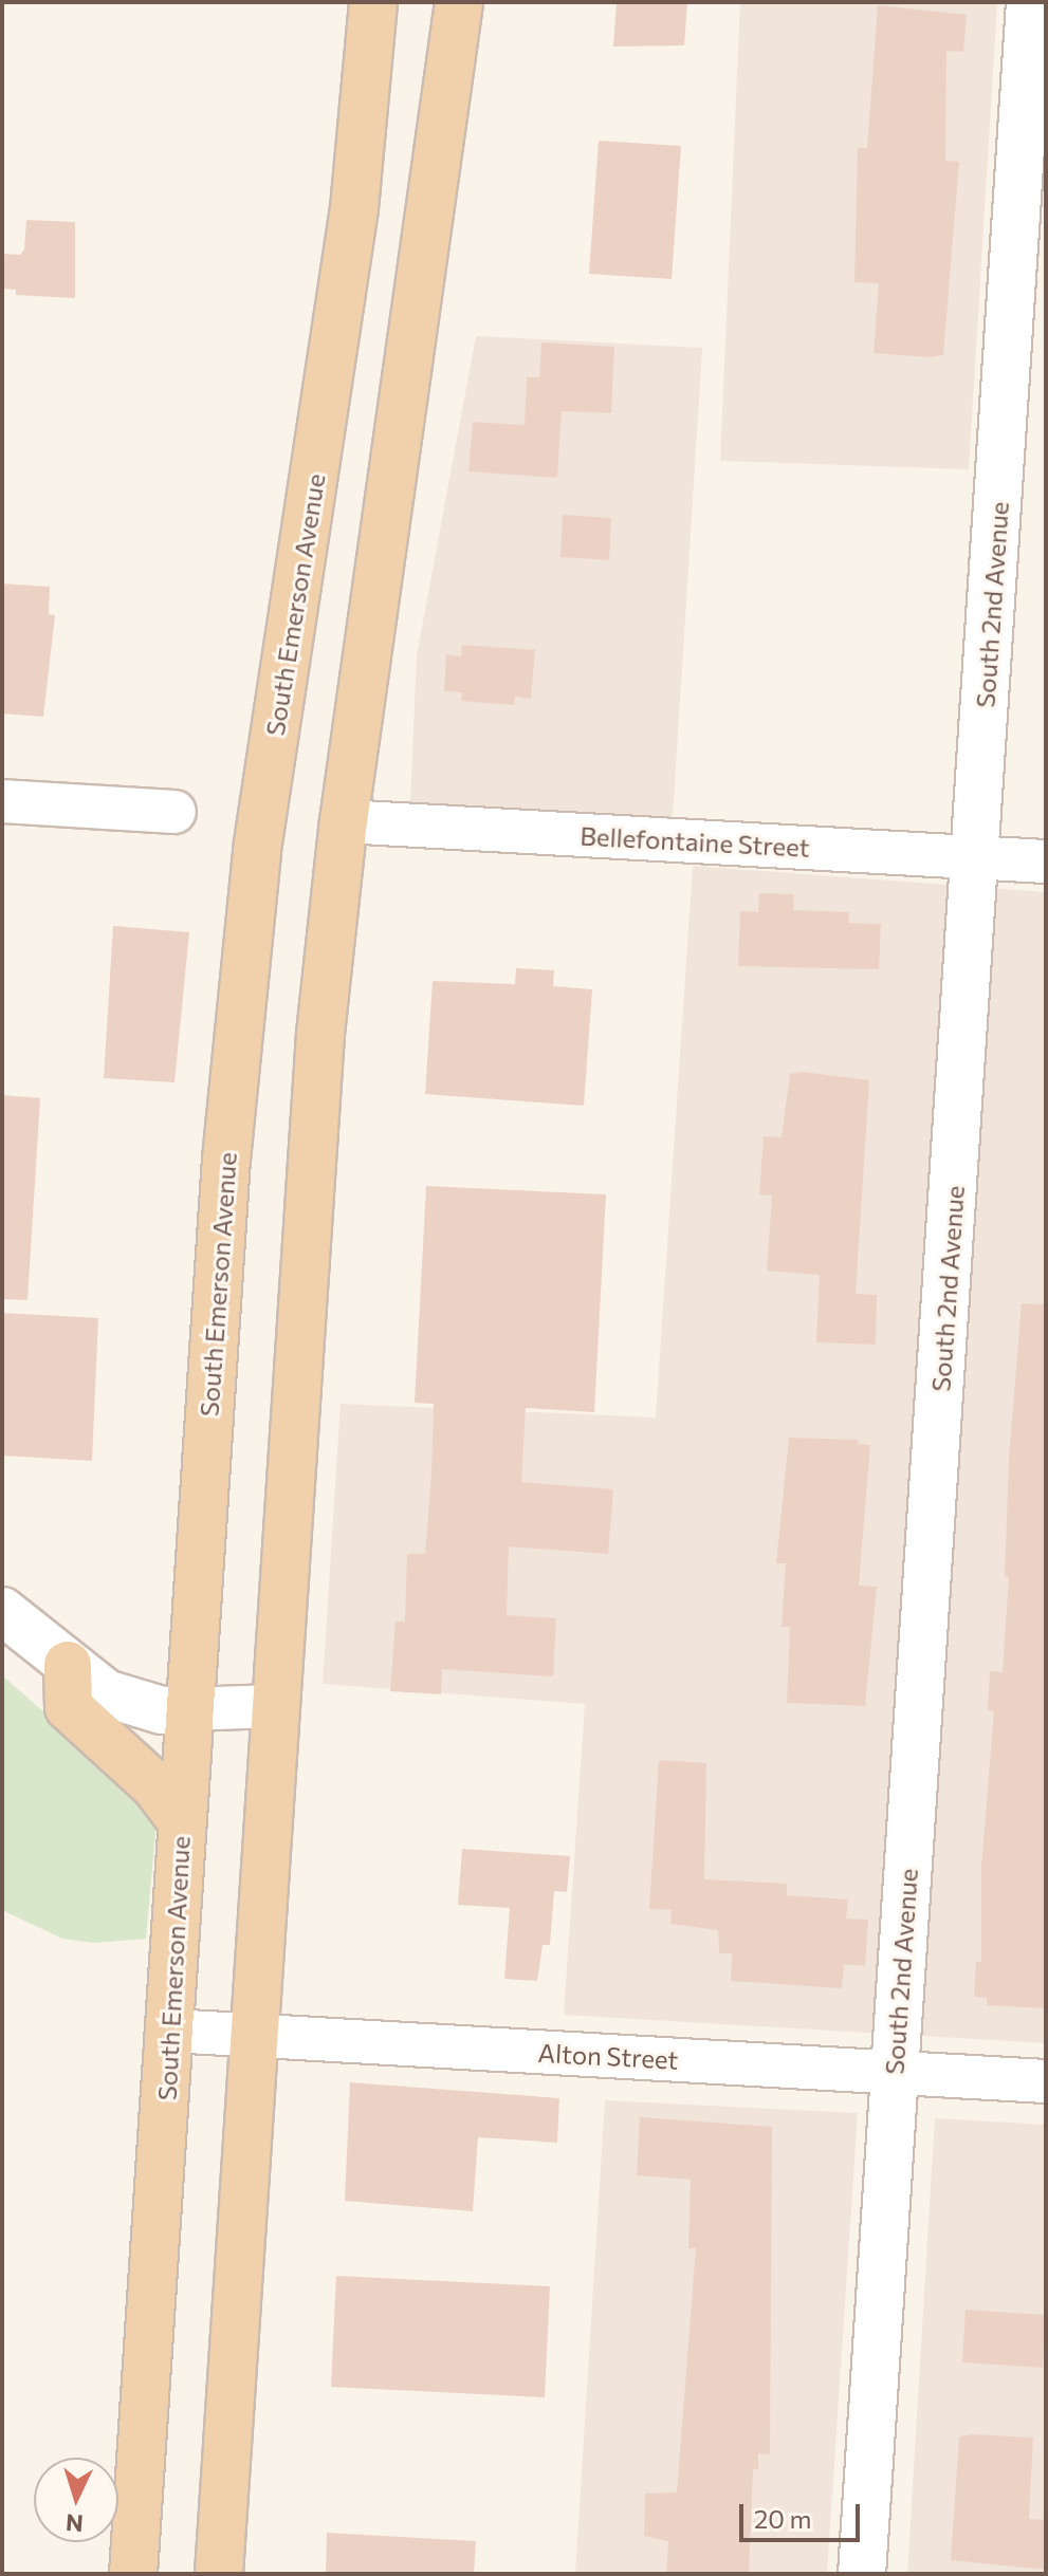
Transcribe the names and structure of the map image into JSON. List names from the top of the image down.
{
  "streets": {
    "main road": ["South Emerson Avenue"],
    "street": ["South 2nd Avenue", "Bellefontaine Street", "Alton Street"]
  },
  "crossings": [
    ["South Emerson Avenue", "Alton Street"],
    ["South 2nd Avenue", "Bellefontaine Street"],
    ["South 2nd Avenue", "Alton Street"]
  ],
  "scale_bar": "20 m",
  "north": "bottom"
}
